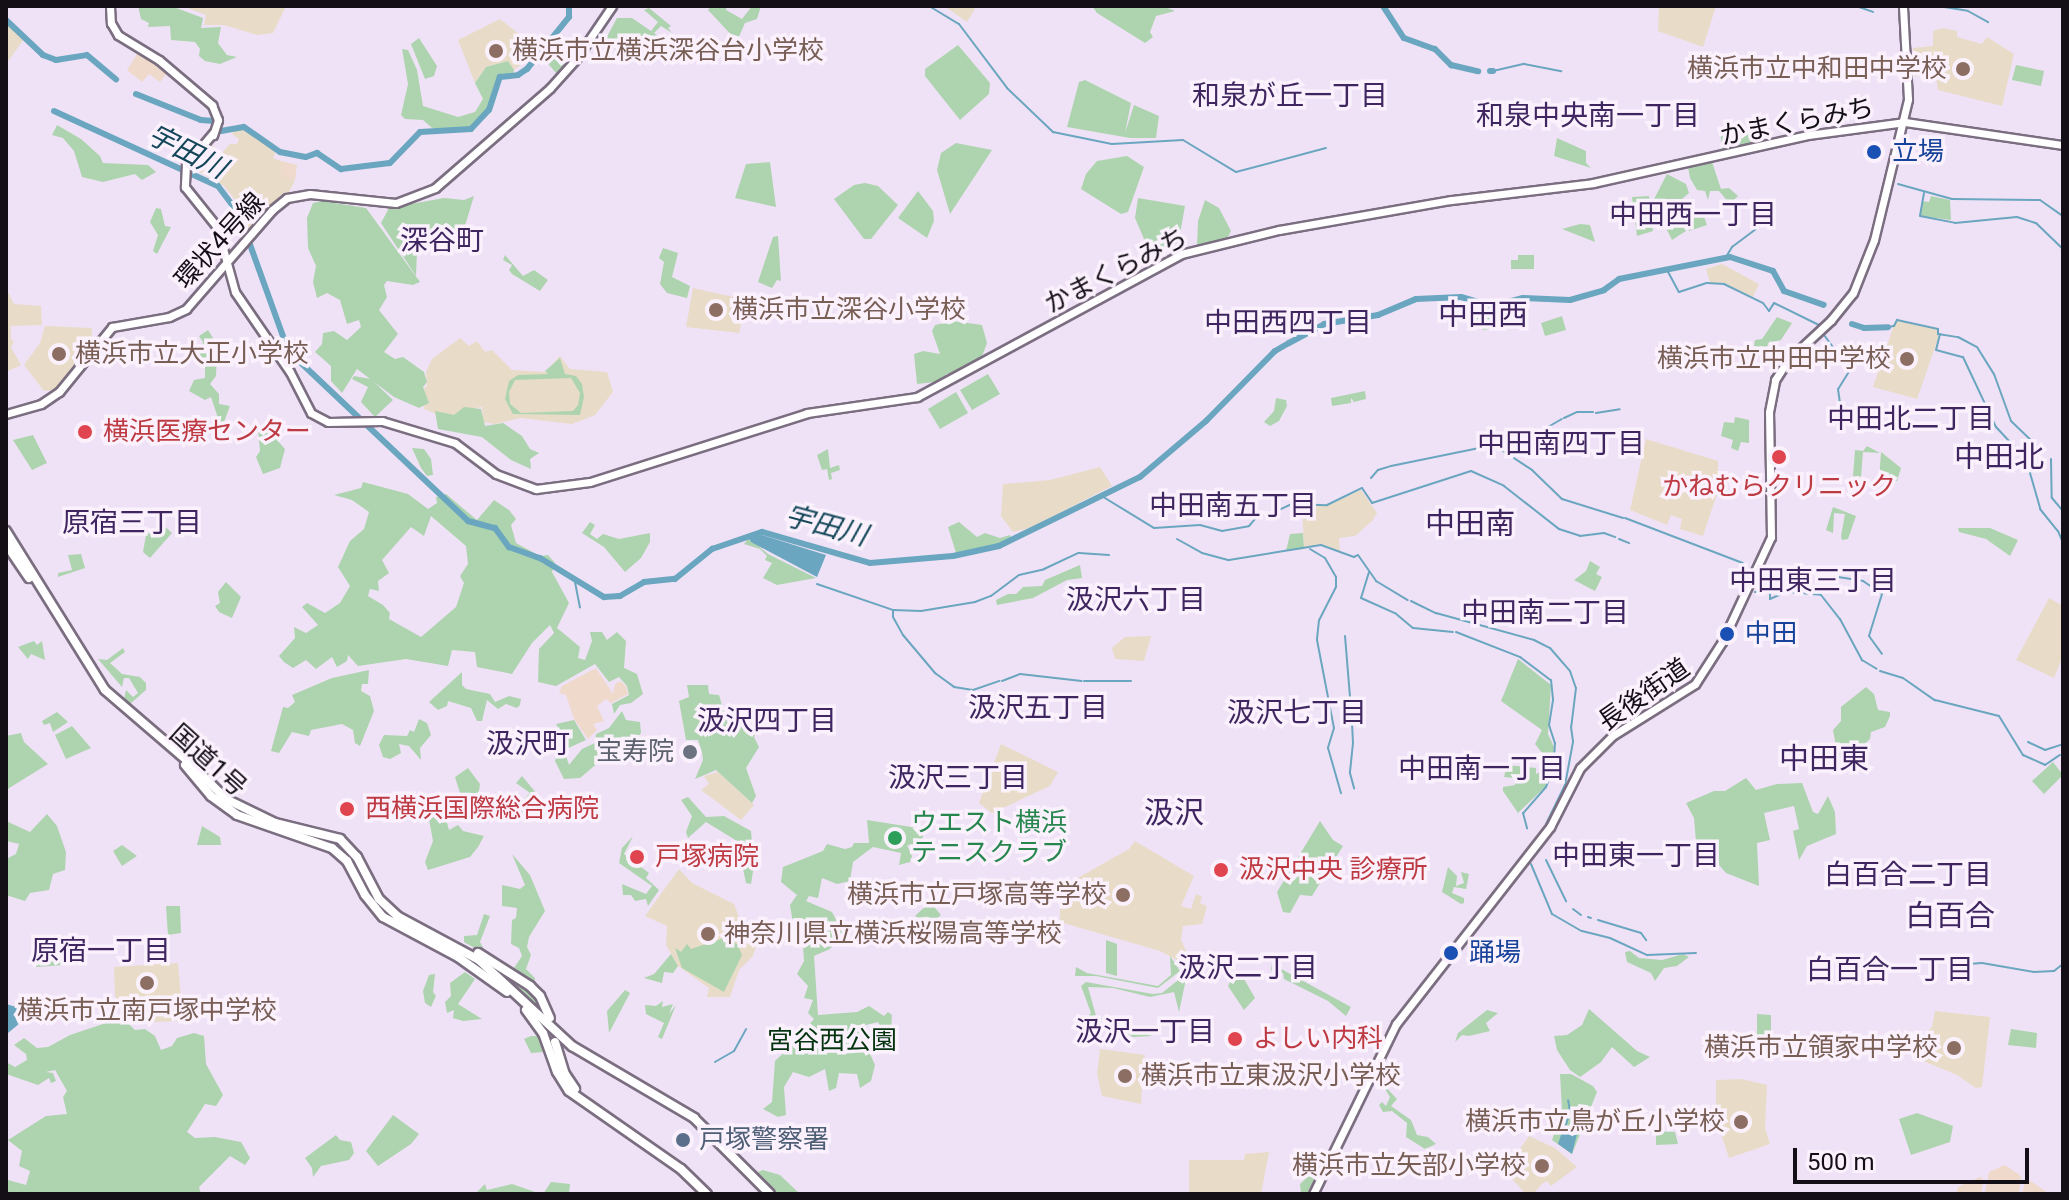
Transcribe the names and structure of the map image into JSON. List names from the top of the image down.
{
  "streets": {
    "highway": ["国道1号"],
    "main road": ["かまくらみち", "環状4号線", "長後街道"]
  },
  "crossings": [
    ["かまくらみち", "環状4号線"],
    ["かまくらみち", "長後街道"]
  ],
  "districts": [
    "和泉が丘一丁目",
    "和泉中央南一丁目",
    "中田西一丁目",
    "深谷町",
    "中田西",
    "中田西四丁目",
    "中田北二丁目",
    "中田南四丁目",
    "中田北",
    "中田南五丁目",
    "原宿三丁目",
    "中田南",
    "中田東三丁目",
    "汲沢六丁目",
    "中田南二丁目",
    "汲沢五丁目",
    "汲沢七丁目",
    "汲沢四丁目",
    "汲沢町",
    "中田東",
    "中田南一丁目",
    "汲沢三丁目",
    "汲沢",
    "中田東一丁目",
    "白百合二丁目",
    "白百合",
    "原宿一丁目",
    "汲沢二丁目",
    "白百合一丁目",
    "汲沢一丁目"
  ],
  "water": ["宇田川"],
  "parks": ["宮谷西公園"],
  "places": [
    "横浜市立横浜深谷台小学校",
    "横浜市立中和田中学校",
    "立場",
    "横浜市立深谷小学校",
    "横浜市立大正小学校",
    "横浜市立中田中学校",
    "横浜医療センター",
    "かねむらクリニック",
    "中田",
    "宝寿院",
    "西横浜国際総合病院",
    "ウエスト横浜 テニスクラブ",
    "戸塚病院",
    "汲沢中央 診療所",
    "横浜市立戸塚高等学校",
    "神奈川県立横浜桜陽高等学校",
    "踊場",
    "横浜市立南戸塚中学校",
    "よしい内科",
    "横浜市立領家中学校",
    "横浜市立東汲沢小学校",
    "横浜市立鳥が丘小学校",
    "戸塚警察署",
    "横浜市立矢部小学校"
  ],
  "scale_bar": "500 m"
}
